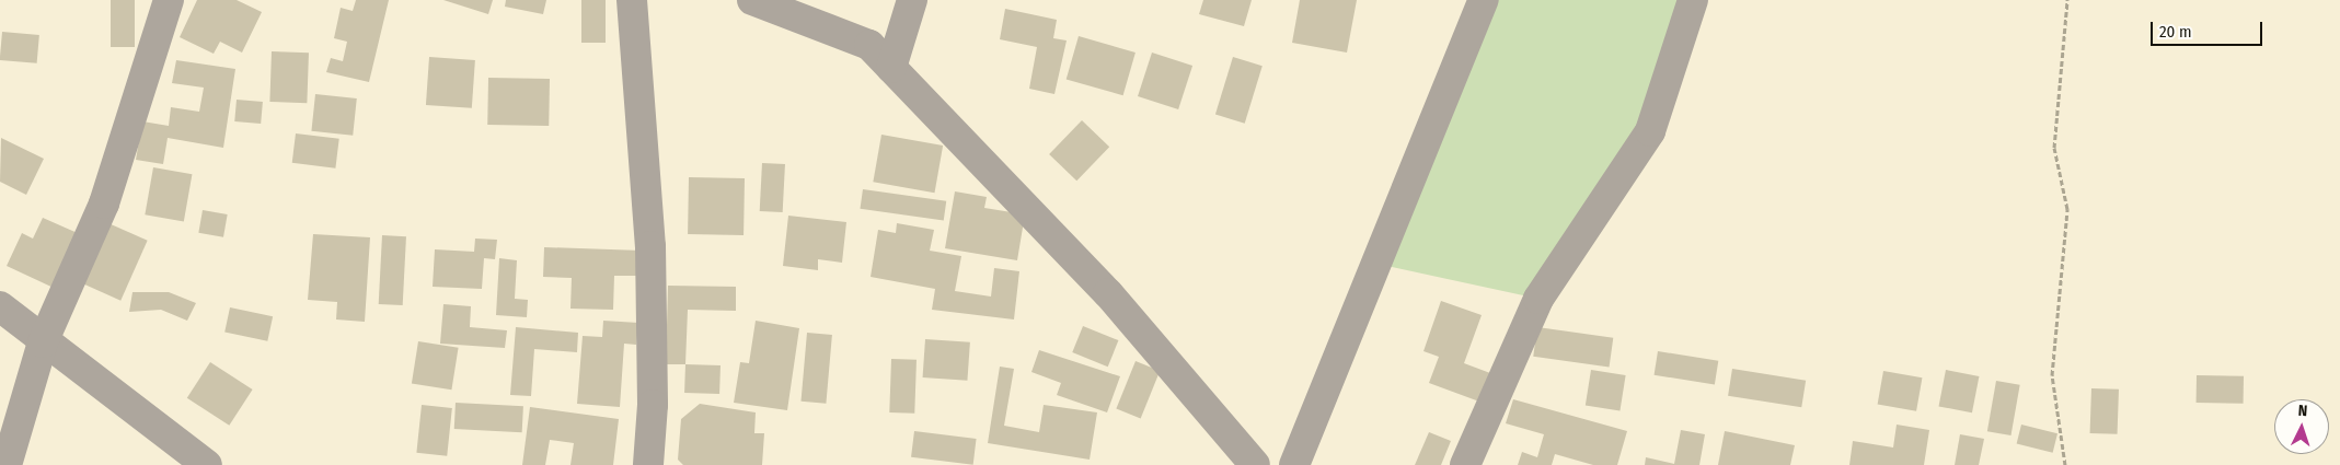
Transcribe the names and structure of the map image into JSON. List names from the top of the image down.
{
  "scale_bar": "20 m",
  "north": "top"
}
